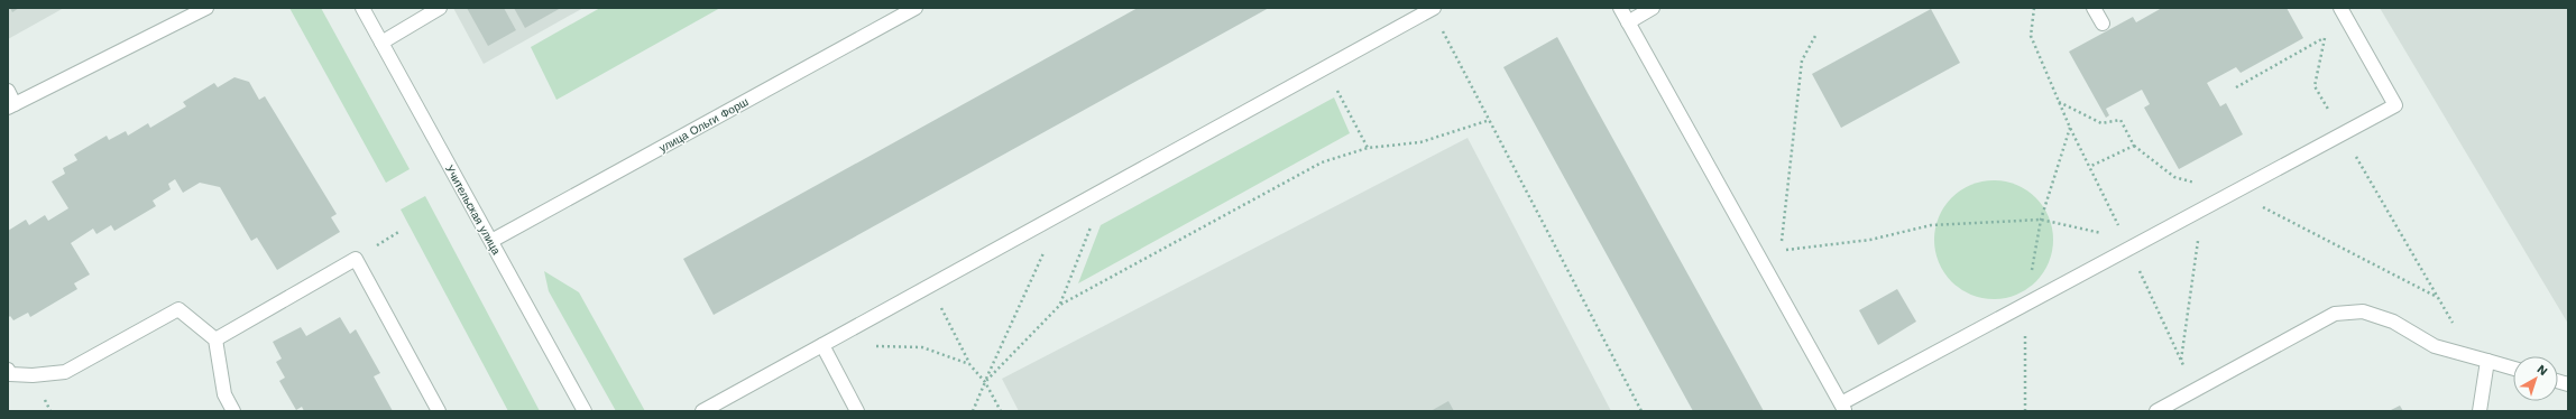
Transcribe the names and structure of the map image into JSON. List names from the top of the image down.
{
  "streets": {
    "street": ["улица Ольги Форш", "Учительская улица"]
  },
  "crossings": [
    ["улица Ольги Форш", "Учительская улица"]
  ],
  "north": "top right"
}
